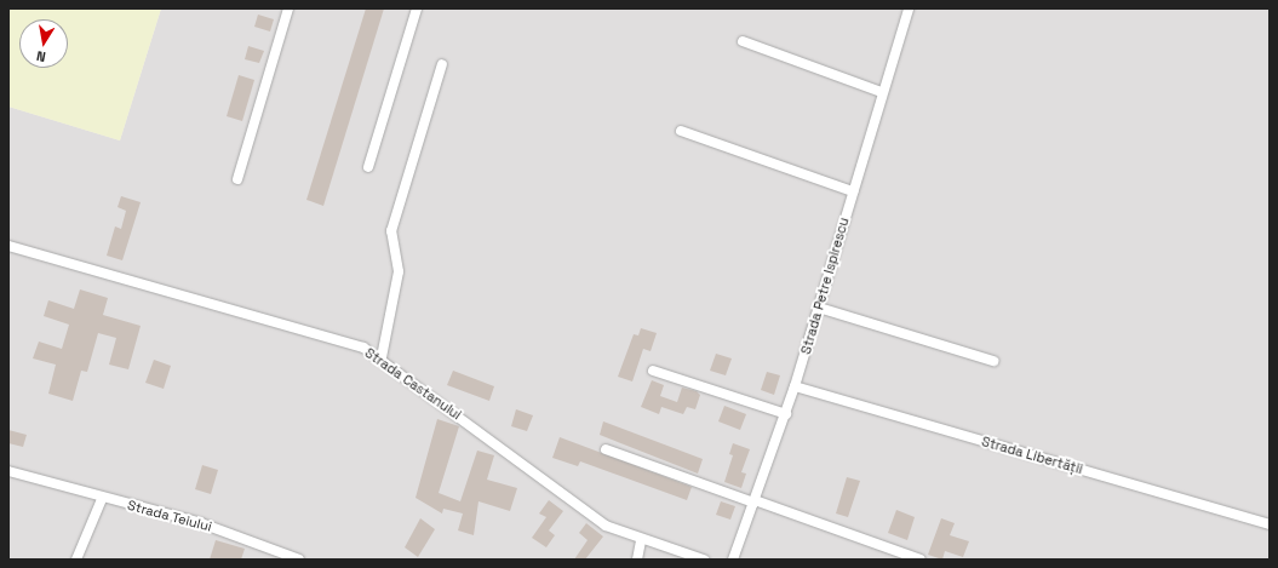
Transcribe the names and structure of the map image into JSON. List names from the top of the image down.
{
  "streets": {
    "street": [
      "Strada Petre Ispirescu",
      "Strada Castanului",
      "Strada Libertății",
      "Strada Teiului"
    ]
  },
  "crossings": [
    ["Strada Petre Ispirescu", "Strada Libertății"]
  ],
  "north": "bottom"
}
